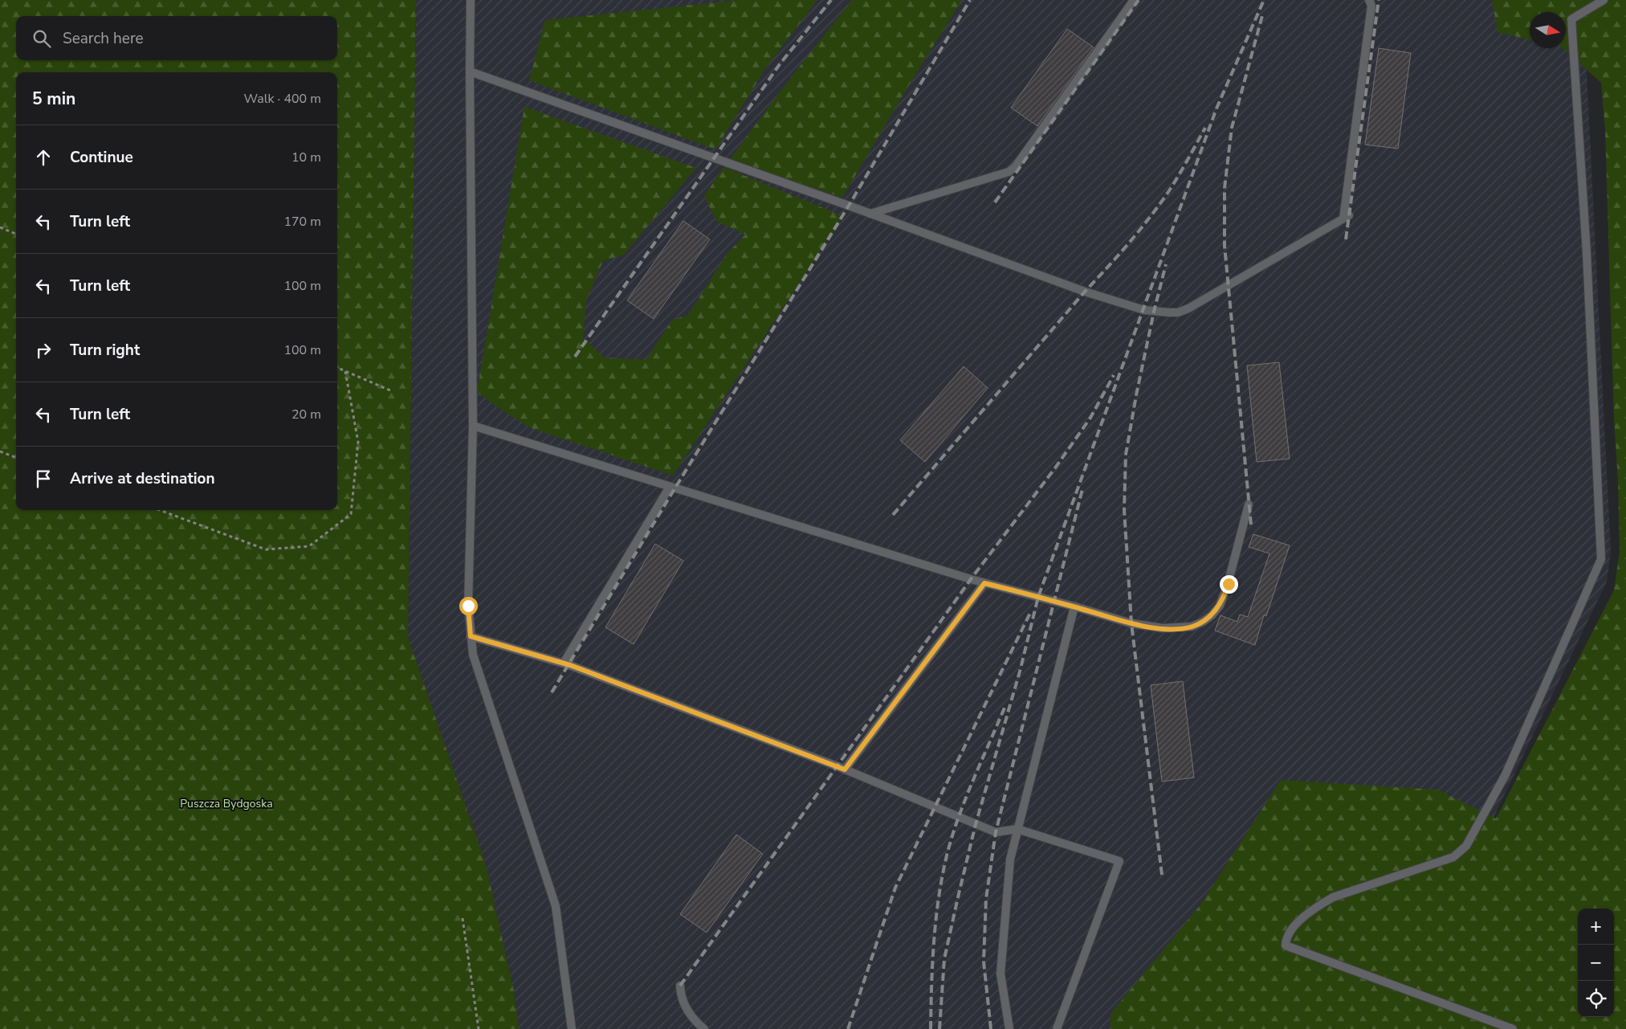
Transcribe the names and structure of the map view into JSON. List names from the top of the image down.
{
  "parks": ["Puszcza Bydgoska"],
  "north": "right",
  "page": {
    "search": "Search here",
    "heading": ["5 min", "Walk · 400 m"],
    "list": [
      ["Continue", "10 m"],
      ["Turn left", "170 m"],
      ["Turn left", "100 m"],
      ["Turn right", "100 m"],
      ["Turn left", "20 m"],
      "Arrive at destination"
    ],
    "map_buttons": ["+", "−"]
  }
}
